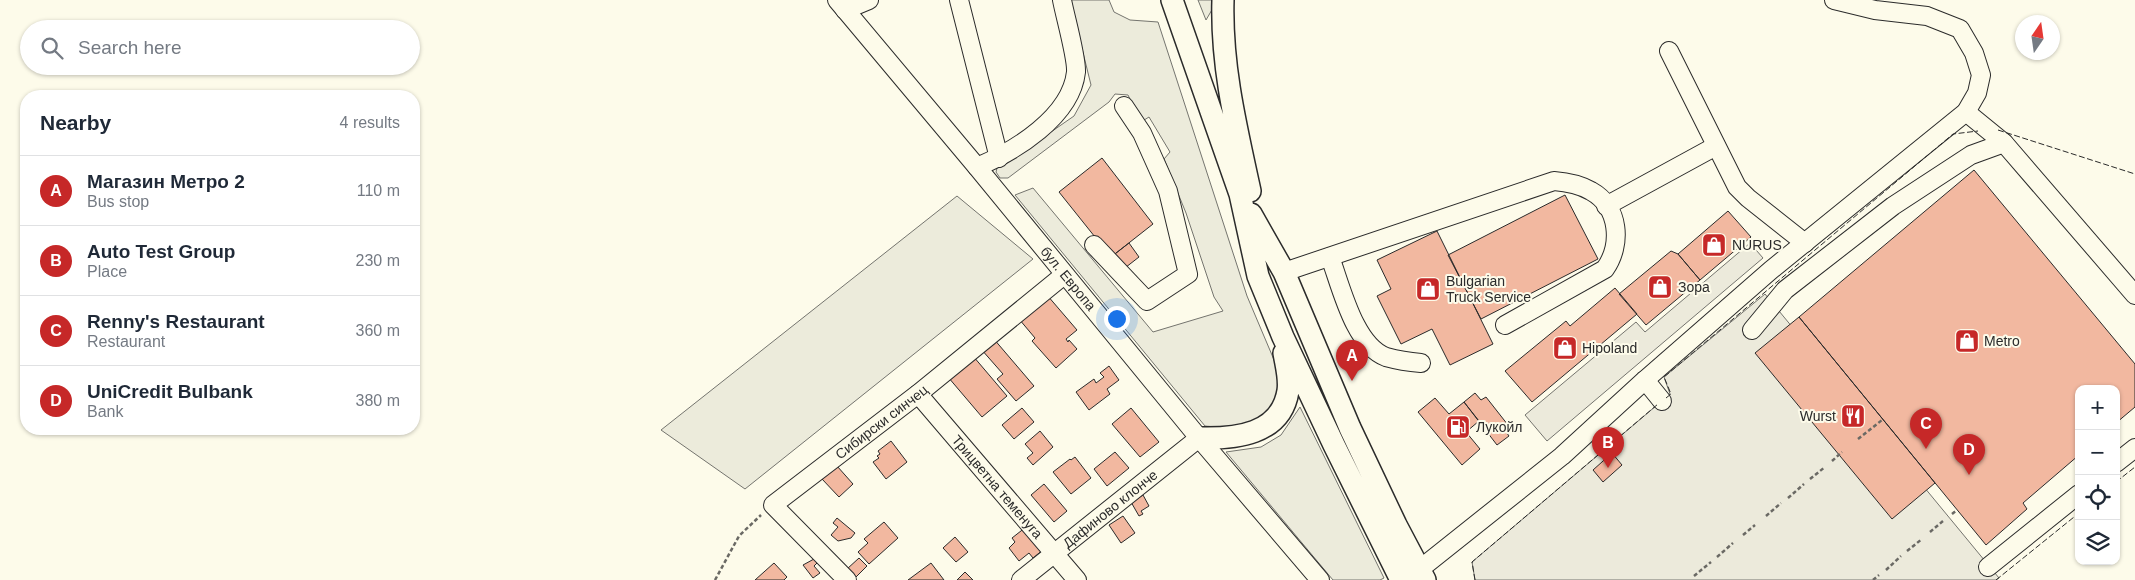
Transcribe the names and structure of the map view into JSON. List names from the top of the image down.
{
  "streets": {
    "street": [
      "бул. Европа",
      "Сибирски синчец",
      "Трицветна теменуга",
      "Дафиново клонче"
    ]
  },
  "crossings": [
    ["бул. Европа", "Сибирски синчец"],
    ["бул. Европа", "Дафиново клонче"],
    ["Сибирски синчец", "Трицветна теменуга"],
    ["Трицветна теменуга", "Дафиново клонче"]
  ],
  "places": {
    "shop": [
      "NURUS",
      "Зора",
      "Bulgarian Truck Service",
      "Metro",
      "Hipoland"
    ],
    "restaurant": ["Wurst"],
    "fuel station": ["Лукойл"]
  },
  "north": "top",
  "page": {
    "search": "Search here",
    "heading": ["Nearby", "4 results"],
    "list": [
      {
        "mark": "A",
        "name": "Магазин Метро 2",
        "note": "Bus stop",
        "value": "110 m"
      },
      {
        "mark": "B",
        "name": "Auto Test Group",
        "note": "Place",
        "value": "230 m"
      },
      {
        "mark": "C",
        "name": "Renny's Restaurant",
        "note": "Restaurant",
        "value": "360 m"
      },
      {
        "mark": "D",
        "name": "UniCredit Bulbank",
        "note": "Bank",
        "value": "380 m"
      }
    ],
    "pins": [
      "A",
      "C",
      "B",
      "D"
    ],
    "map_buttons": ["+", "−"]
  }
}
